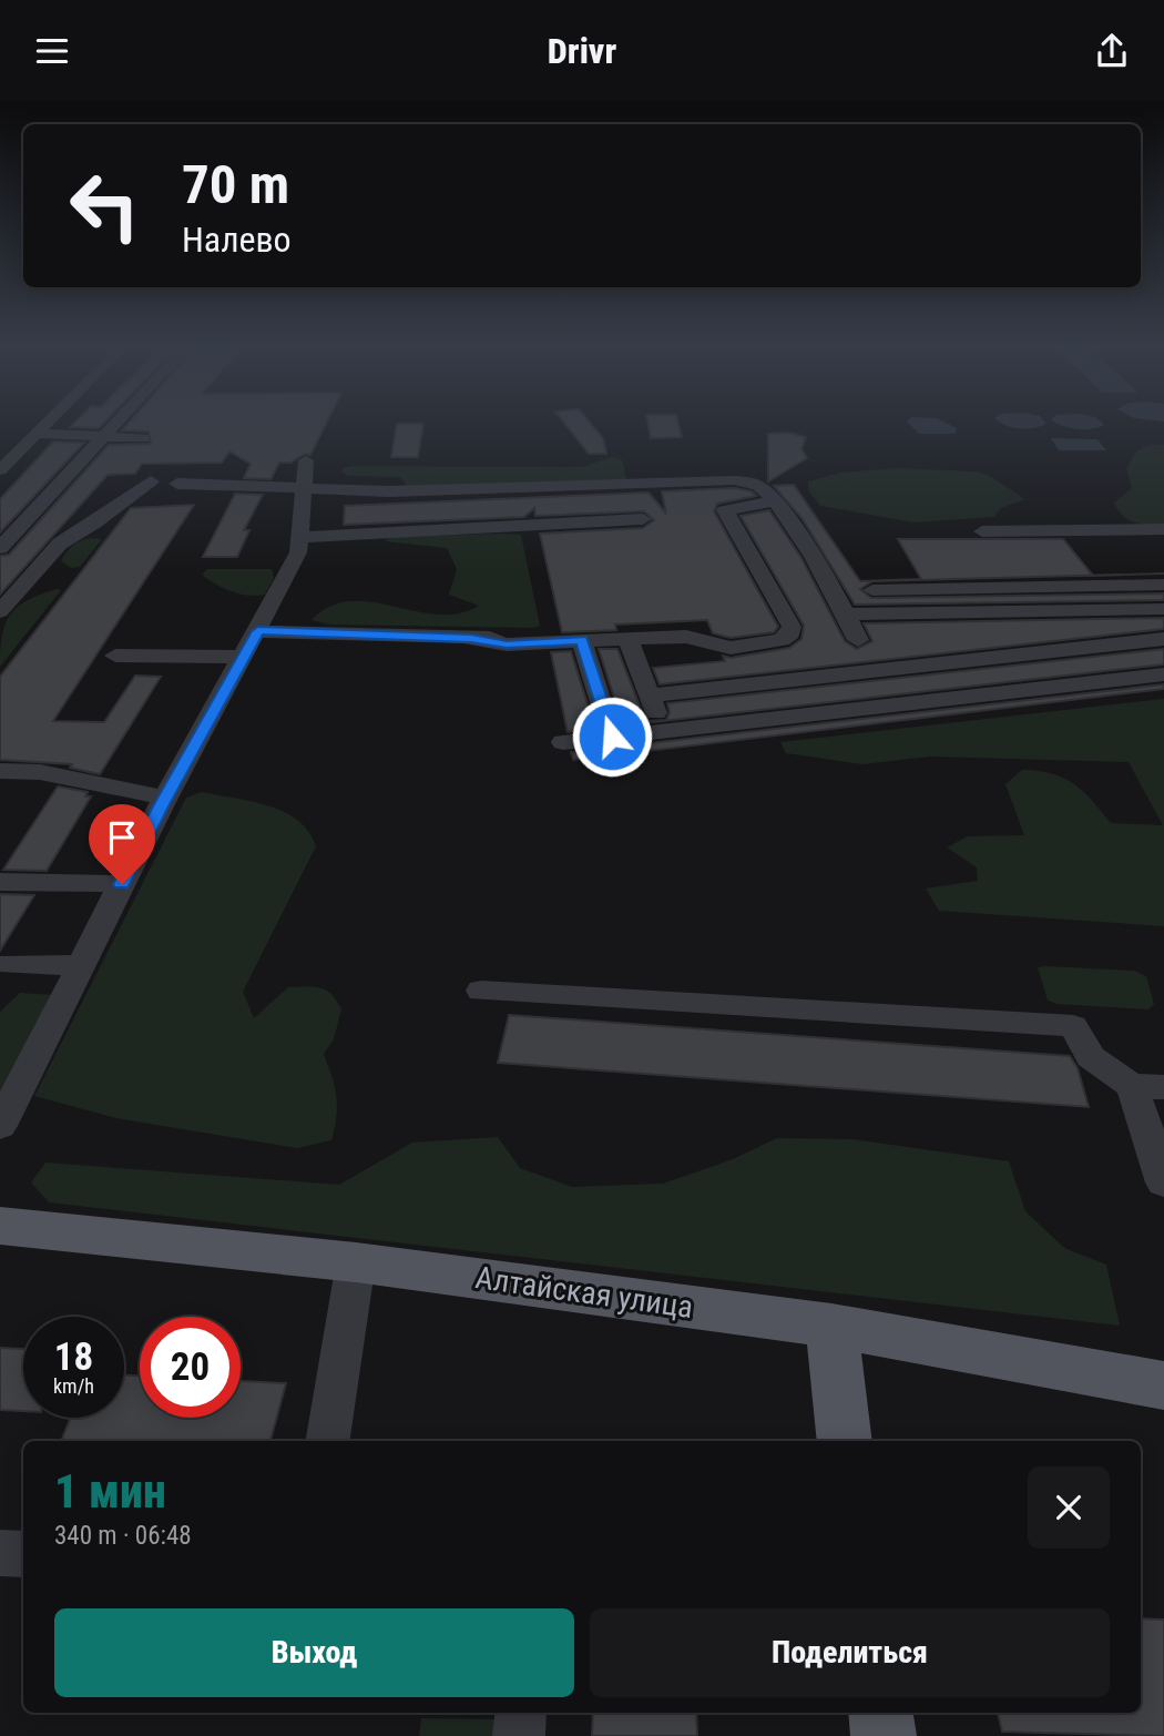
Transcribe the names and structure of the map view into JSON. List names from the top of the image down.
{
  "streets": {
    "main road": ["Алтайская улица"]
  },
  "page": {
    "header": "Drivr",
    "turn": ["70 m", "Налево"],
    "speed": "18 km/h",
    "limit": "20",
    "heading": ["1 мин", "340 m · 06:48"],
    "buttons": ["Выход", "Поделиться"]
  }
}
